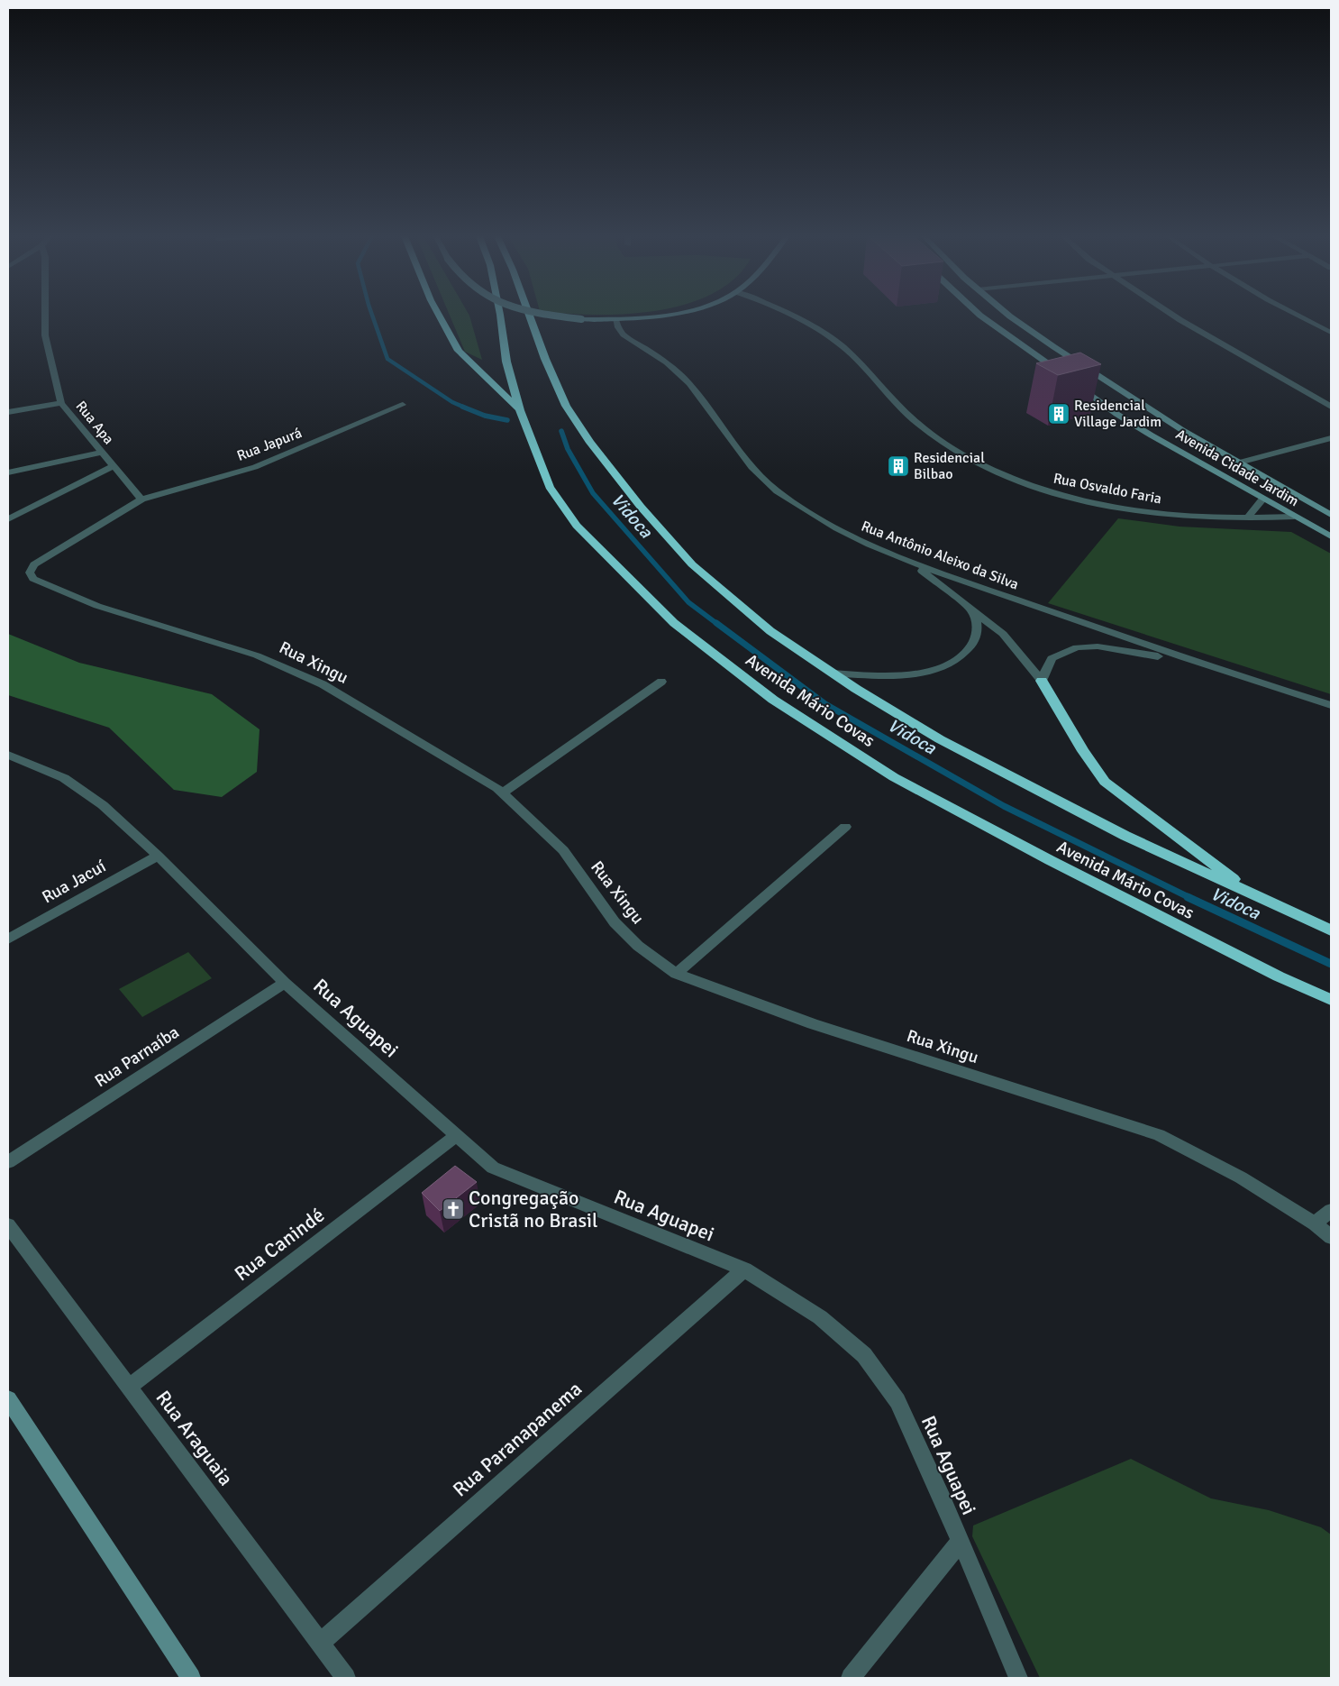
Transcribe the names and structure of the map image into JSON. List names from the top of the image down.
{
  "streets": {
    "highway": ["Avenida Mário Covas"],
    "main road": ["Avenida Cidade Jardim"],
    "street": [
      "Rua Apa",
      "Rua Japurá",
      "Rua Osvaldo Faria",
      "Rua Antônio Aleixo da Silva",
      "Rua Xingu",
      "Rua Jacuí",
      "Rua Aguapei",
      "Rua Parnaíba",
      "Rua Canindé",
      "Rua Araguaia",
      "Rua Paranapanema"
    ]
  },
  "crossings": [
    ["Rua Apa", "Rua Japurá"],
    ["Rua Apa", "Rua Xingu"],
    ["Rua Japurá", "Rua Xingu"],
    ["Avenida Cidade Jardim", "Rua Osvaldo Faria"],
    ["Rua Jacuí", "Rua Aguapei"],
    ["Rua Aguapei", "Rua Parnaíba"],
    ["Rua Aguapei", "Rua Canindé"],
    ["Rua Aguapei", "Rua Paranapanema"],
    ["Rua Canindé", "Rua Araguaia"],
    ["Rua Araguaia", "Rua Paranapanema"]
  ],
  "water": ["Vidoca"],
  "places": {
    "building": ["Residencial Village Jardim", "Residencial Bilbao"],
    "church": ["Congregação Cristã no Brasil"]
  }
}
